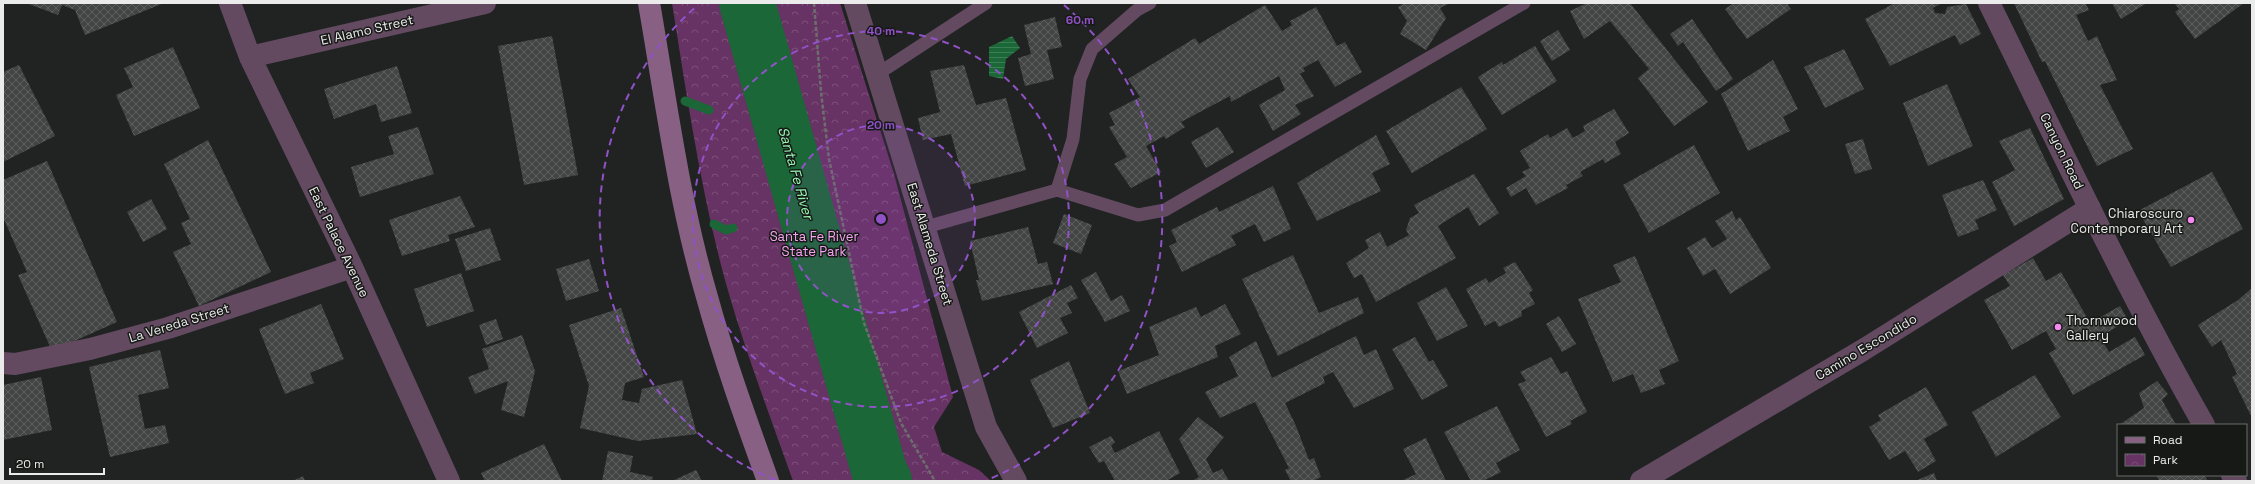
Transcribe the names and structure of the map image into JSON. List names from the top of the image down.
{
  "streets": {
    "street": [
      "El Alamo Street",
      "Canyon Road",
      "East Palace Avenue",
      "East Alameda Street",
      "La Vereda Street",
      "Camino Escondido"
    ]
  },
  "crossings": [
    ["El Alamo Street", "East Palace Avenue"],
    ["Canyon Road", "Camino Escondido"],
    ["East Palace Avenue", "La Vereda Street"]
  ],
  "water": ["Santa Fe River"],
  "parks": ["Santa Fe River State Park"],
  "places": ["Chiaroscuro Contemporary Art", "Thornwood Gallery"],
  "legend": ["Road", "Park"],
  "scale_bar": "20 m",
  "rings": ["60 m", "40 m", "20 m"]
}
